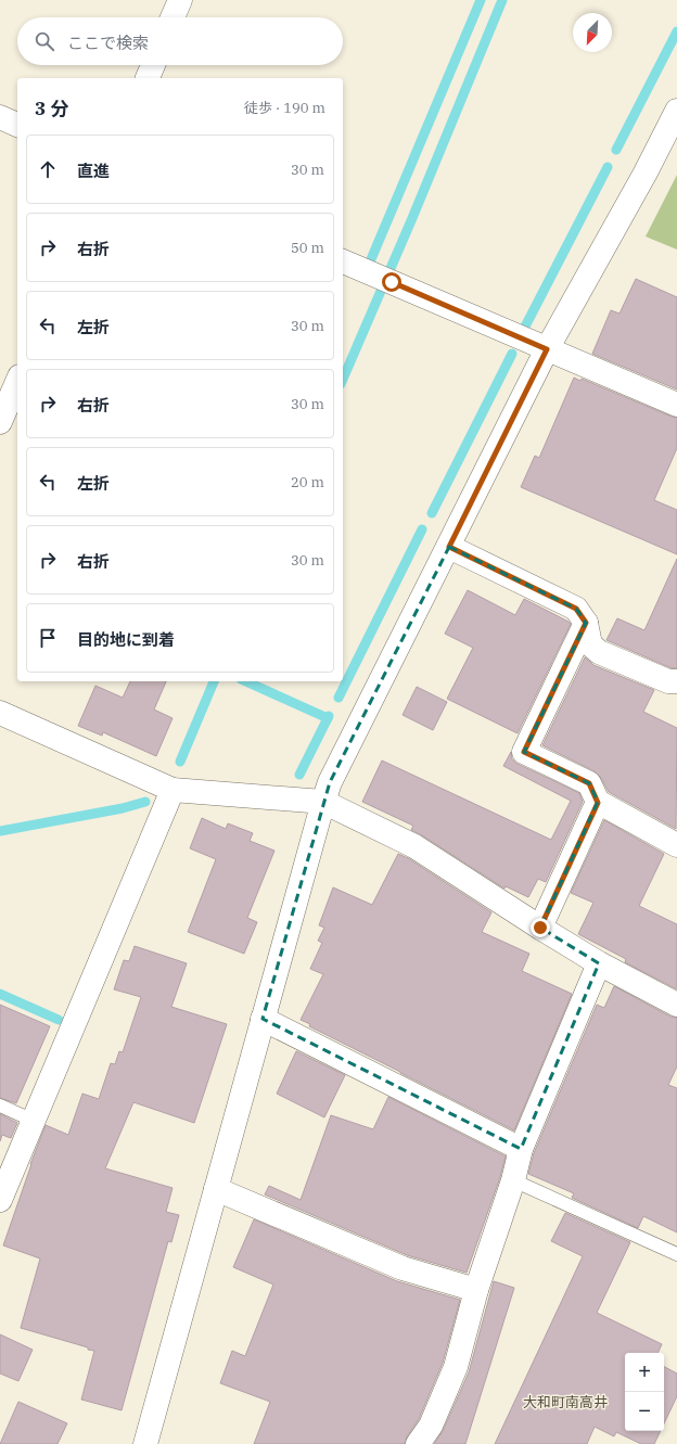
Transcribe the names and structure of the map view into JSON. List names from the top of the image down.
{
  "districts": ["大和町南高井"],
  "north": "bottom left",
  "page": {
    "search": "ここで検索",
    "heading": ["3 分", "徒歩 · 190 m"],
    "list": [
      ["直進", "30 m"],
      ["右折", "50 m"],
      ["左折", "30 m"],
      ["右折", "30 m"],
      ["左折", "20 m"],
      ["右折", "30 m"],
      "目的地に到着"
    ],
    "map_buttons": ["+", "−"]
  }
}
